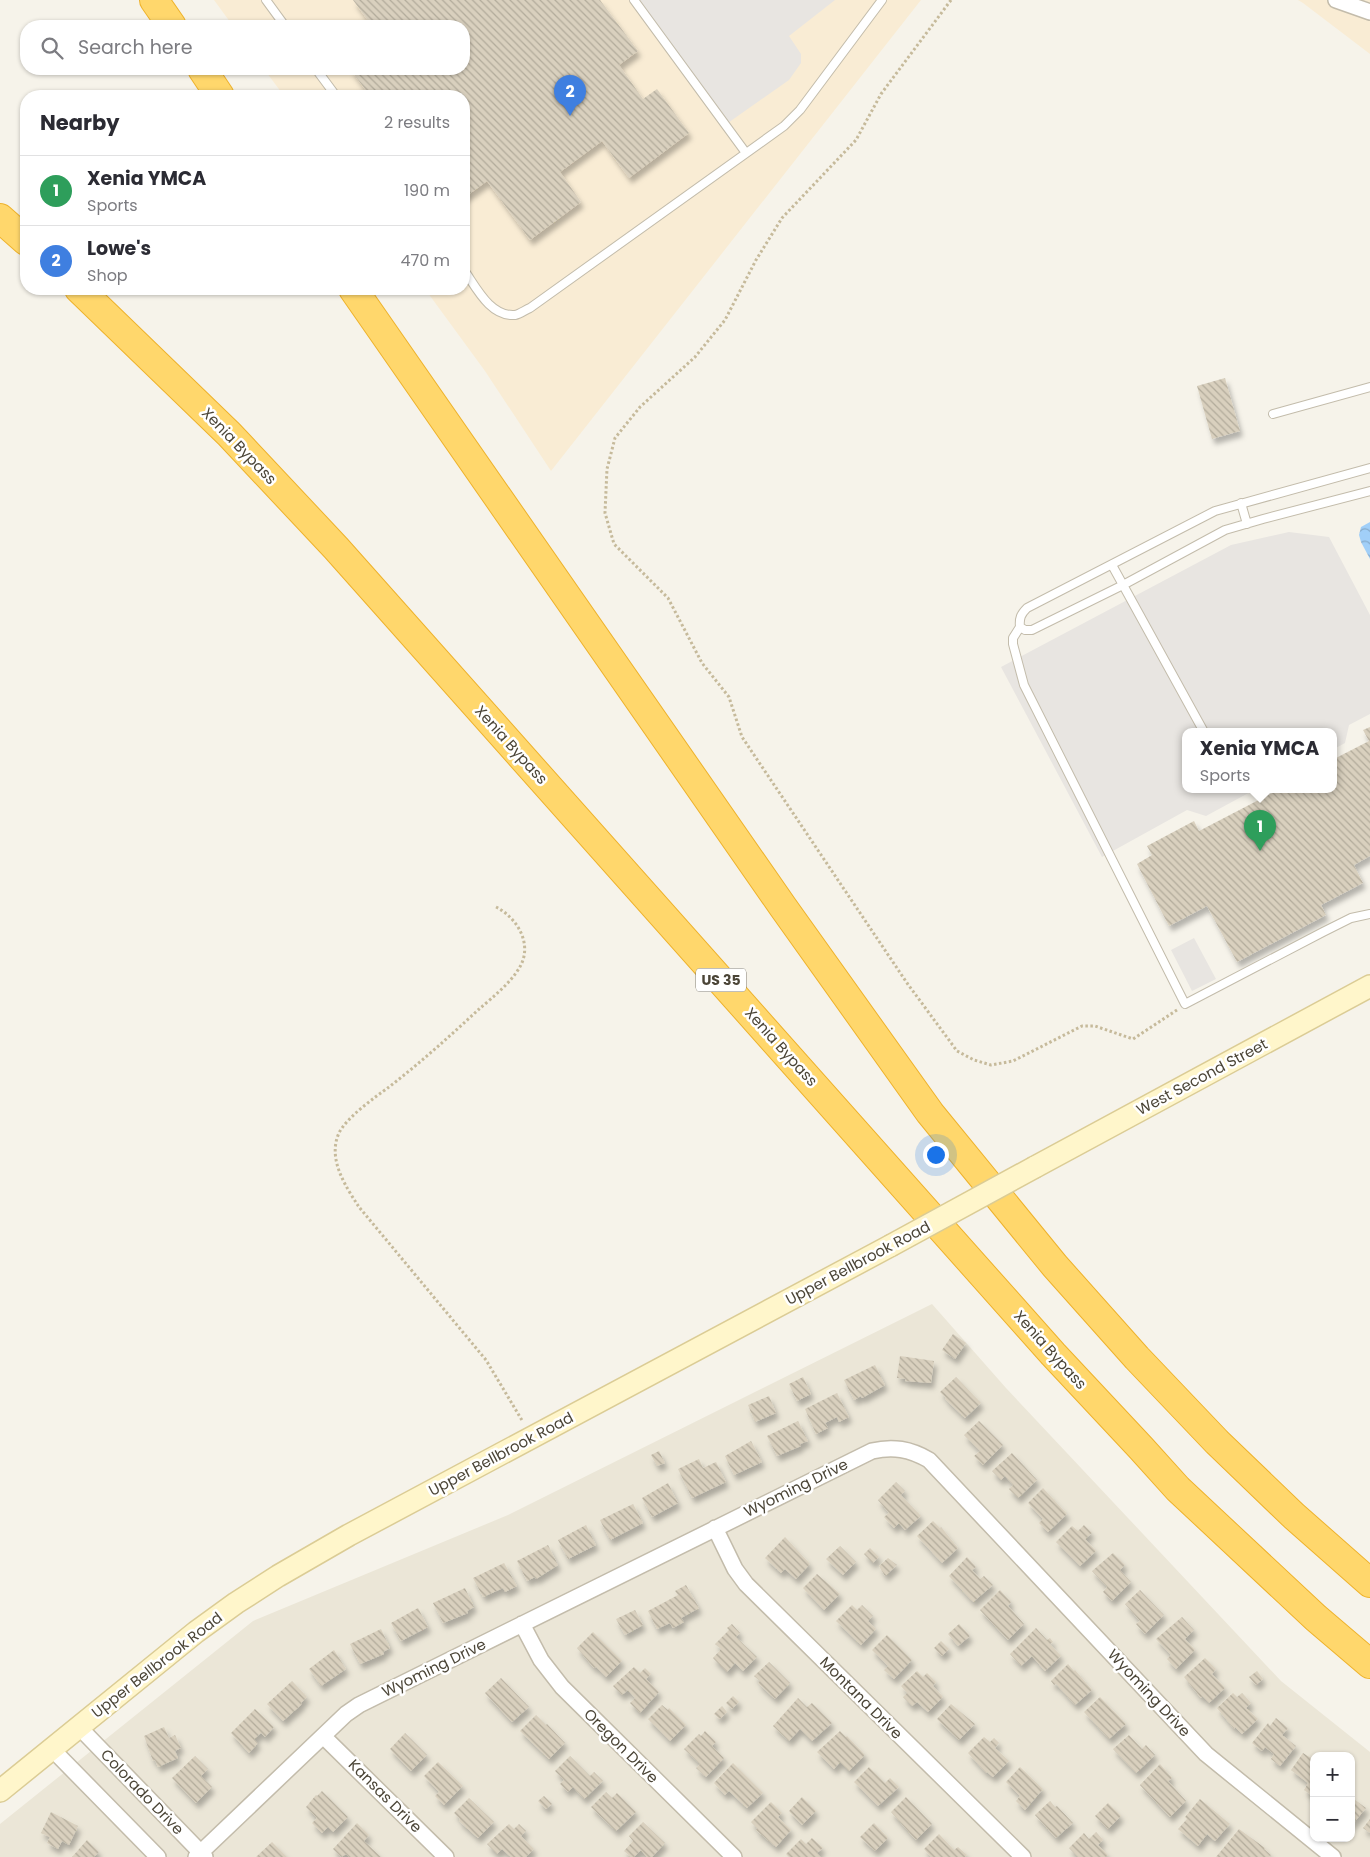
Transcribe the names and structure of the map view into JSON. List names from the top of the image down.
{
  "streets": {
    "highway": ["Xenia Bypass", "US 35"],
    "main road": ["West Second Street", "Upper Bellbrook Road"],
    "street": [
      "Wyoming Drive",
      "Montana Drive",
      "Oregon Drive",
      "Colorado Drive",
      "Kansas Drive"
    ]
  },
  "crossings": [
    ["West Second Street", "Upper Bellbrook Road"],
    ["Upper Bellbrook Road", "Colorado Drive"],
    ["Wyoming Drive", "Montana Drive"],
    ["Wyoming Drive", "Oregon Drive"],
    ["Wyoming Drive", "Colorado Drive"],
    ["Wyoming Drive", "Kansas Drive"]
  ],
  "page": {
    "search": "Search here",
    "pins": ["2", "1"],
    "heading": ["Nearby", "2 results"],
    "list": [
      {
        "mark": "1",
        "name": "Xenia YMCA",
        "note": "Sports",
        "value": "190 m"
      },
      {
        "mark": "2",
        "name": "Lowe's",
        "note": "Shop",
        "value": "470 m"
      }
    ],
    "popup": ["Xenia YMCA", "Sports"],
    "map_buttons": ["+", "−"]
  }
}
